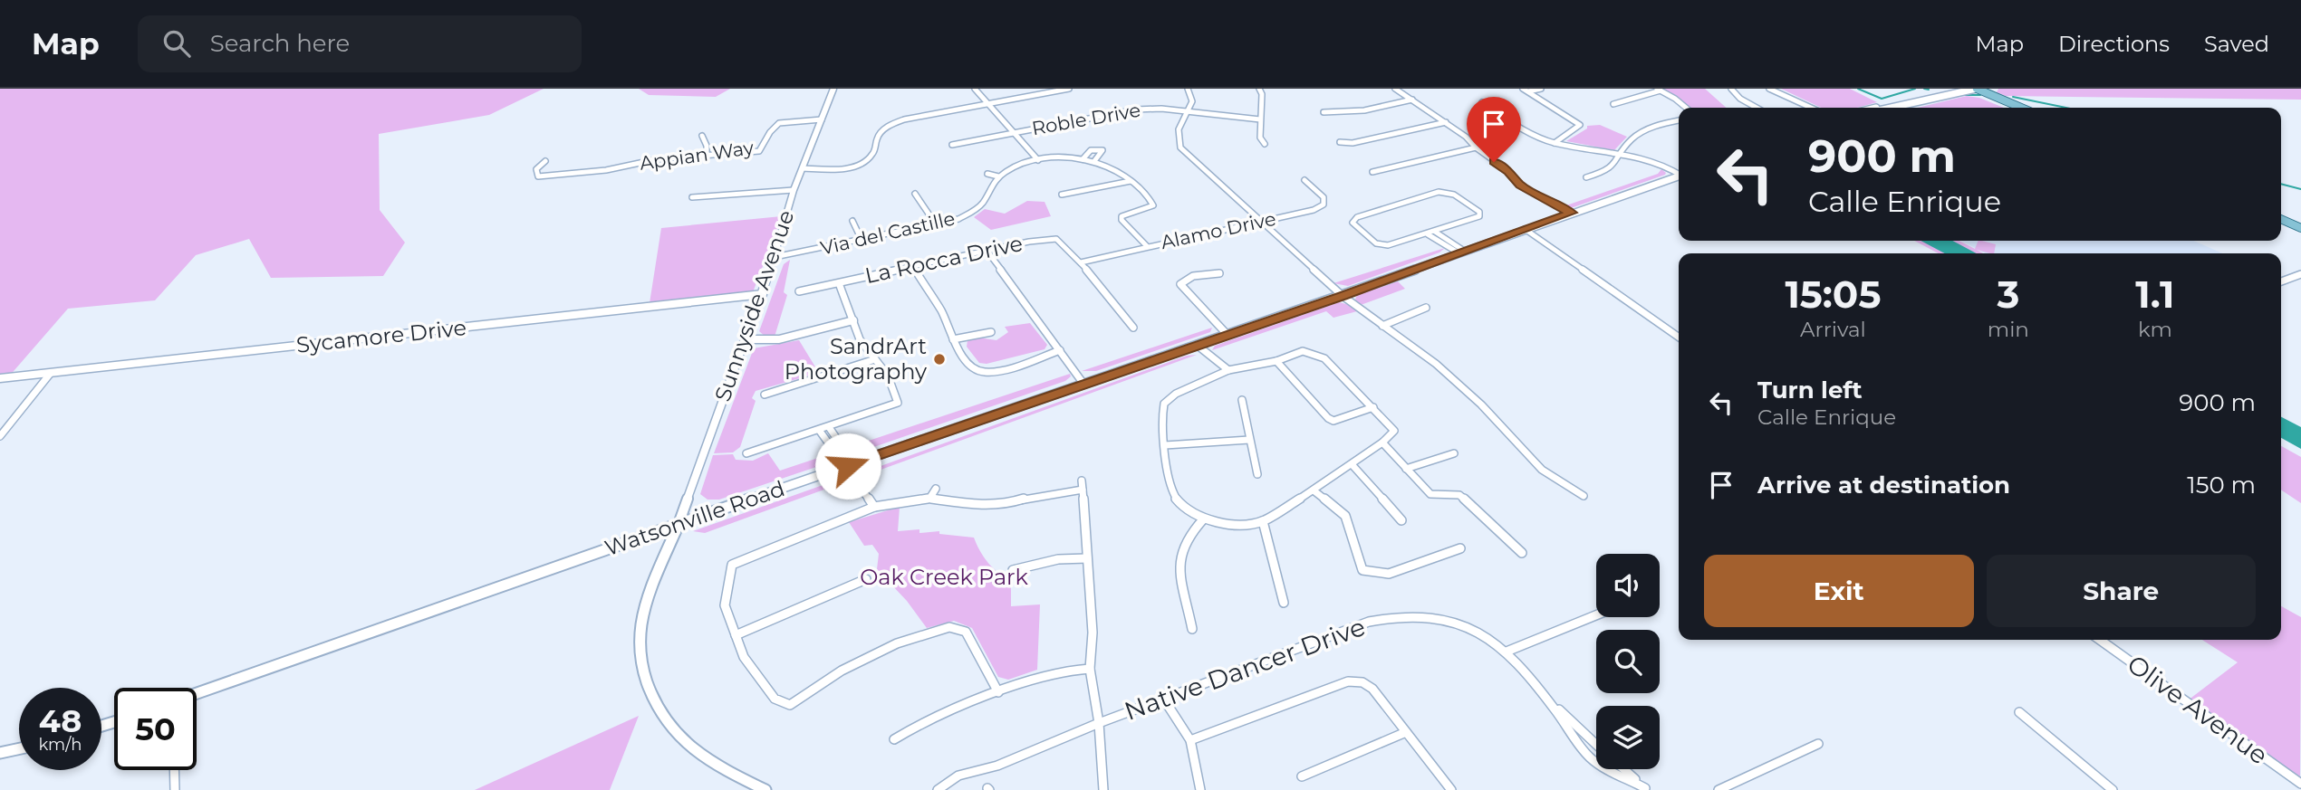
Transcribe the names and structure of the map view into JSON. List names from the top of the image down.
{
  "streets": {
    "main road": ["Watsonville Road"],
    "street": [
      "Roble Drive",
      "Appian Way",
      "Alamo Drive",
      "Via del Castille",
      "La Rocca Drive",
      "Sunnyside Avenue",
      "Sycamore Drive",
      "Native Dancer Drive",
      "Olive Avenue"
    ]
  },
  "crossings": [
    ["Appian Way", "Sunnyside Avenue"],
    ["Alamo Drive", "La Rocca Drive"],
    ["Via del Castille", "Sunnyside Avenue"],
    ["Sunnyside Avenue", "Sycamore Drive"],
    ["Sunnyside Avenue", "Watsonville Road"]
  ],
  "parks": ["Oak Creek Park"],
  "places": ["SandrArt Photography"],
  "page": {
    "header": "Map",
    "search": "Search here",
    "nav": ["Map", "Directions", "Saved"],
    "turn": ["900 m", "Calle Enrique"],
    "eta": [
      "15:05",
      "Arrival",
      "3",
      "min",
      "1.1",
      "km"
    ],
    "list": [
      {
        "name": "Turn left",
        "note": "Calle Enrique",
        "value": "900 m"
      },
      {
        "name": "Arrive at destination",
        "value": "150 m"
      }
    ],
    "buttons": ["Exit", "Share"],
    "speed": "48 km/h",
    "limit": "50"
  }
}
